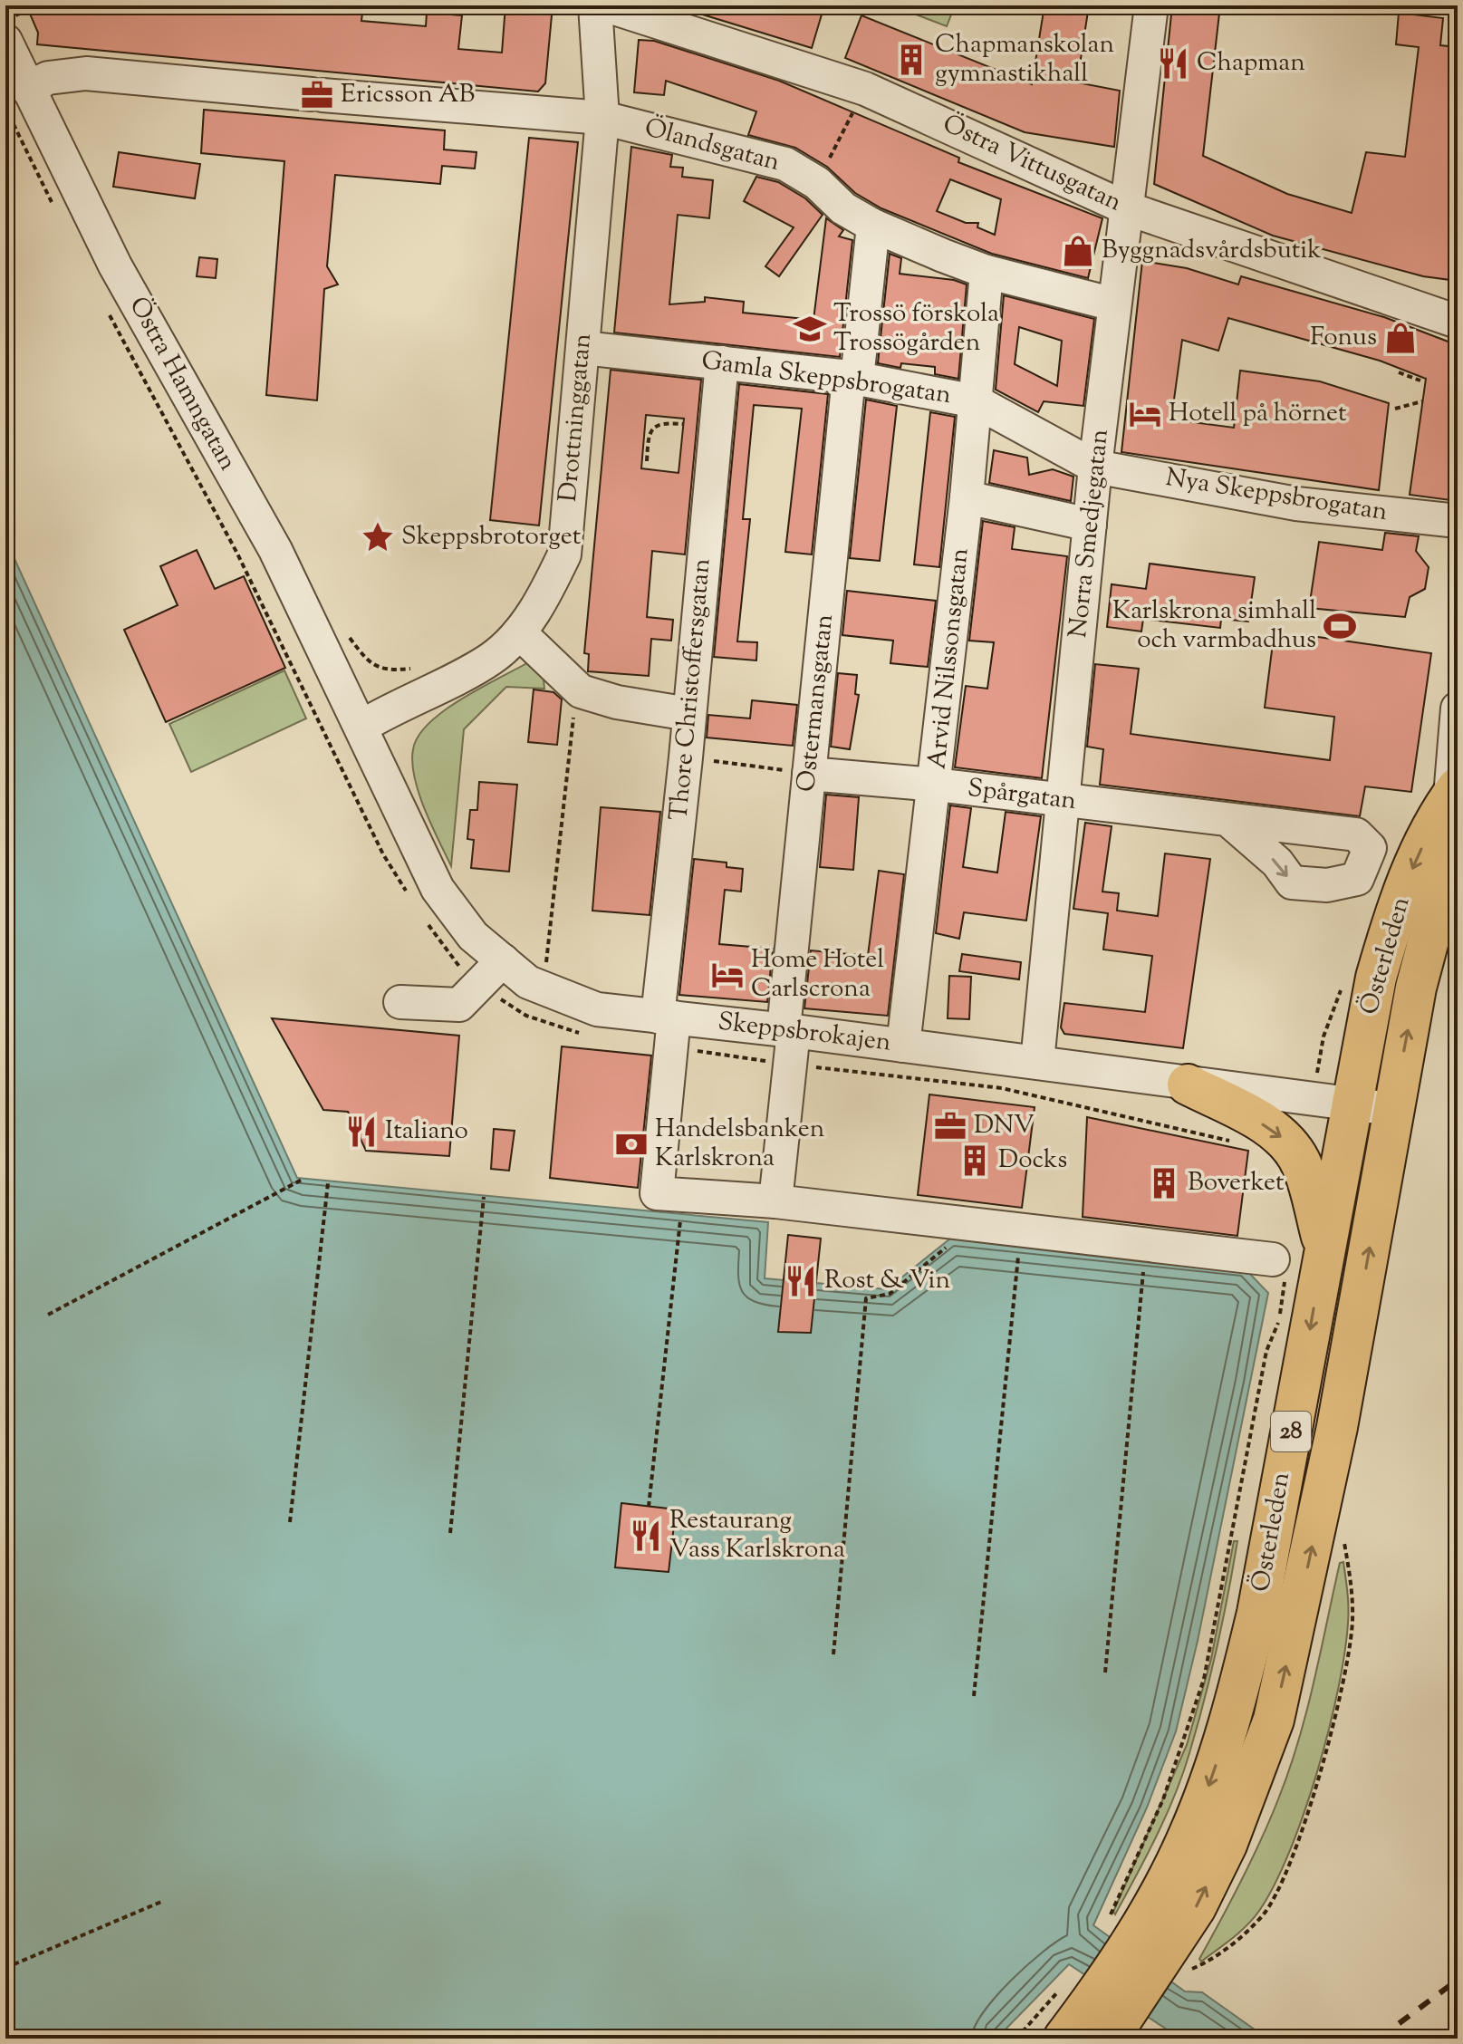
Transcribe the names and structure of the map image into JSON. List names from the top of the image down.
{
  "streets": {
    "main road": ["Österleden", "28"],
    "street": [
      "Ölandsgatan",
      "Östra Vittusgatan",
      "Gamla Skeppsbrogatan",
      "Östra Hamngatan",
      "Drottninggatan",
      "Nya Skeppsbrogatan",
      "Norra Smedjegatan",
      "Arvid Nilssonsgatan",
      "Thore Christoffersgatan",
      "Ostermansgatan",
      "Spårgatan",
      "Skeppsbrokajen"
    ]
  },
  "crossings": [
    ["Ölandsgatan", "Östra Hamngatan"],
    ["Ölandsgatan", "Drottninggatan"],
    ["Ölandsgatan", "Norra Smedjegatan"],
    ["Ölandsgatan", "Arvid Nilssonsgatan"],
    ["Ölandsgatan", "Ostermansgatan"],
    ["Östra Vittusgatan", "Norra Smedjegatan"],
    ["Gamla Skeppsbrogatan", "Drottninggatan"],
    ["Gamla Skeppsbrogatan", "Nya Skeppsbrogatan"],
    ["Gamla Skeppsbrogatan", "Norra Smedjegatan"],
    ["Gamla Skeppsbrogatan", "Arvid Nilssonsgatan"],
    ["Gamla Skeppsbrogatan", "Thore Christoffersgatan"],
    ["Gamla Skeppsbrogatan", "Ostermansgatan"],
    ["Östra Hamngatan", "Drottninggatan"],
    ["Östra Hamngatan", "Skeppsbrokajen"],
    ["Drottninggatan", "Skeppsbrokajen"],
    ["Nya Skeppsbrogatan", "Norra Smedjegatan"],
    ["Norra Smedjegatan", "Spårgatan"],
    ["Norra Smedjegatan", "Skeppsbrokajen"],
    ["Arvid Nilssonsgatan", "Spårgatan"],
    ["Arvid Nilssonsgatan", "Skeppsbrokajen"],
    ["Thore Christoffersgatan", "Ostermansgatan"],
    ["Thore Christoffersgatan", "Skeppsbrokajen"],
    ["Ostermansgatan", "Spårgatan"],
    ["Ostermansgatan", "Skeppsbrokajen"],
    ["Österleden", "Skeppsbrokajen"]
  ],
  "places": {
    "building": ["Chapmanskolan gymnastikhall", "Docks", "Boverket"],
    "restaurant": [
      "Chapman",
      "Italiano",
      "Rost & Vin",
      "Restaurang Vass Karlskrona"
    ],
    "office": ["Ericsson AB", "DNV"],
    "shop": ["Byggnadsvårdsbutik", "Fonus"],
    "school or university": ["Trossö förskola Trossögården"],
    "hotel": ["Hotell på hörnet", "Home Hotel Carlscrona"],
    "place": ["Skeppsbrotorget"],
    "sports": ["Karlskrona simhall och varmbadhus"],
    "bank": ["Handelsbanken Karlskrona"]
  }
}
